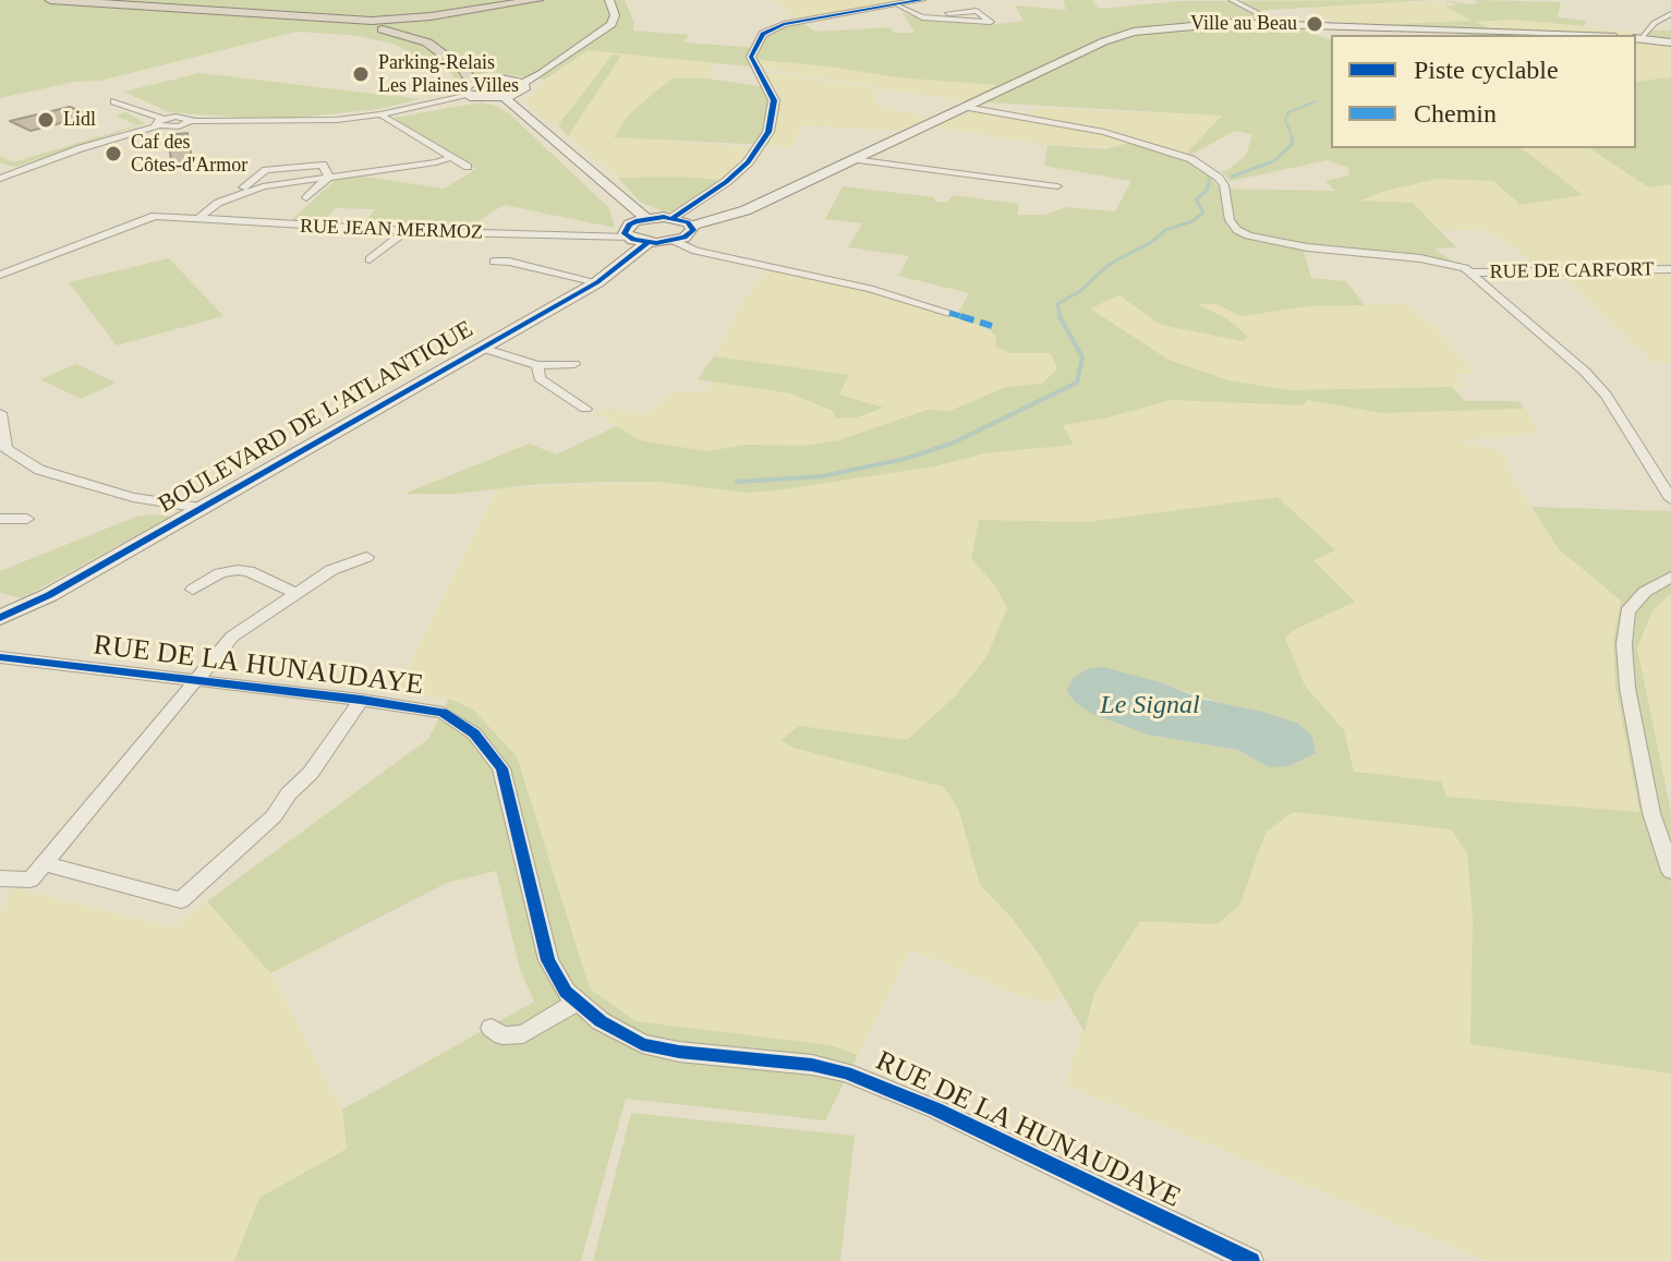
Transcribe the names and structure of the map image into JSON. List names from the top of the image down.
{
  "streets": {
    "main road": ["BOULEVARD DE L'ATLANTIQUE"],
    "street": ["RUE JEAN MERMOZ", "RUE DE CARFORT", "RUE DE LA HUNAUDAYE"]
  },
  "water": ["Le Signal"],
  "places": [
    "Ville au Beau",
    "Parking-Relais Les Plaines Villes",
    "Lidl",
    "Caf des Côtes-d'Armor"
  ],
  "legend": ["Piste cyclable", "Chemin"]
}
